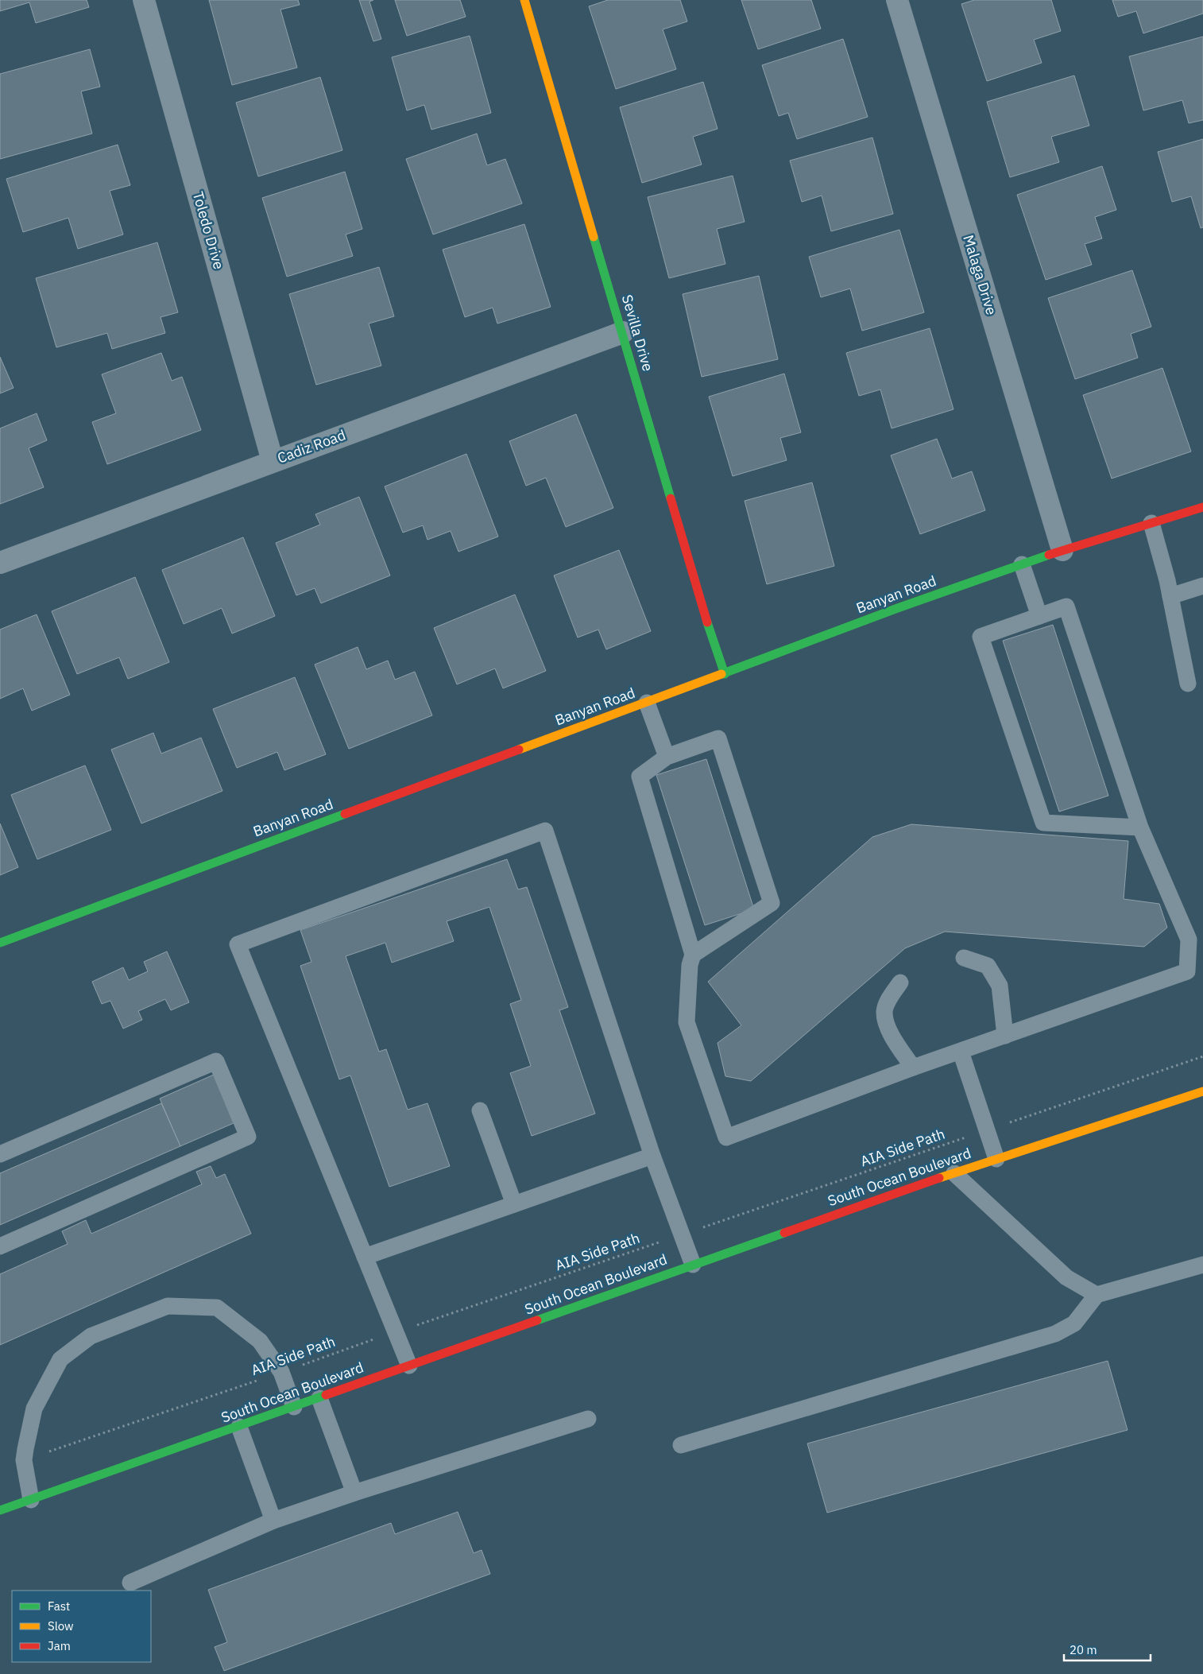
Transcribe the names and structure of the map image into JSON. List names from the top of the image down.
{
  "streets": {
    "street": [
      "Toledo Drive",
      "Malaga Drive",
      "Sevilla Drive",
      "Cadiz Road",
      "Banyan Road",
      "South Ocean Boulevard"
    ],
    "path": ["AIA Side Path"]
  },
  "crossings": [
    ["Toledo Drive", "Cadiz Road"],
    ["Malaga Drive", "Banyan Road"],
    ["Sevilla Drive", "Cadiz Road"],
    ["Sevilla Drive", "Banyan Road"]
  ],
  "legend": ["Fast", "Slow", "Jam"],
  "scale_bar": "20 m"
}
